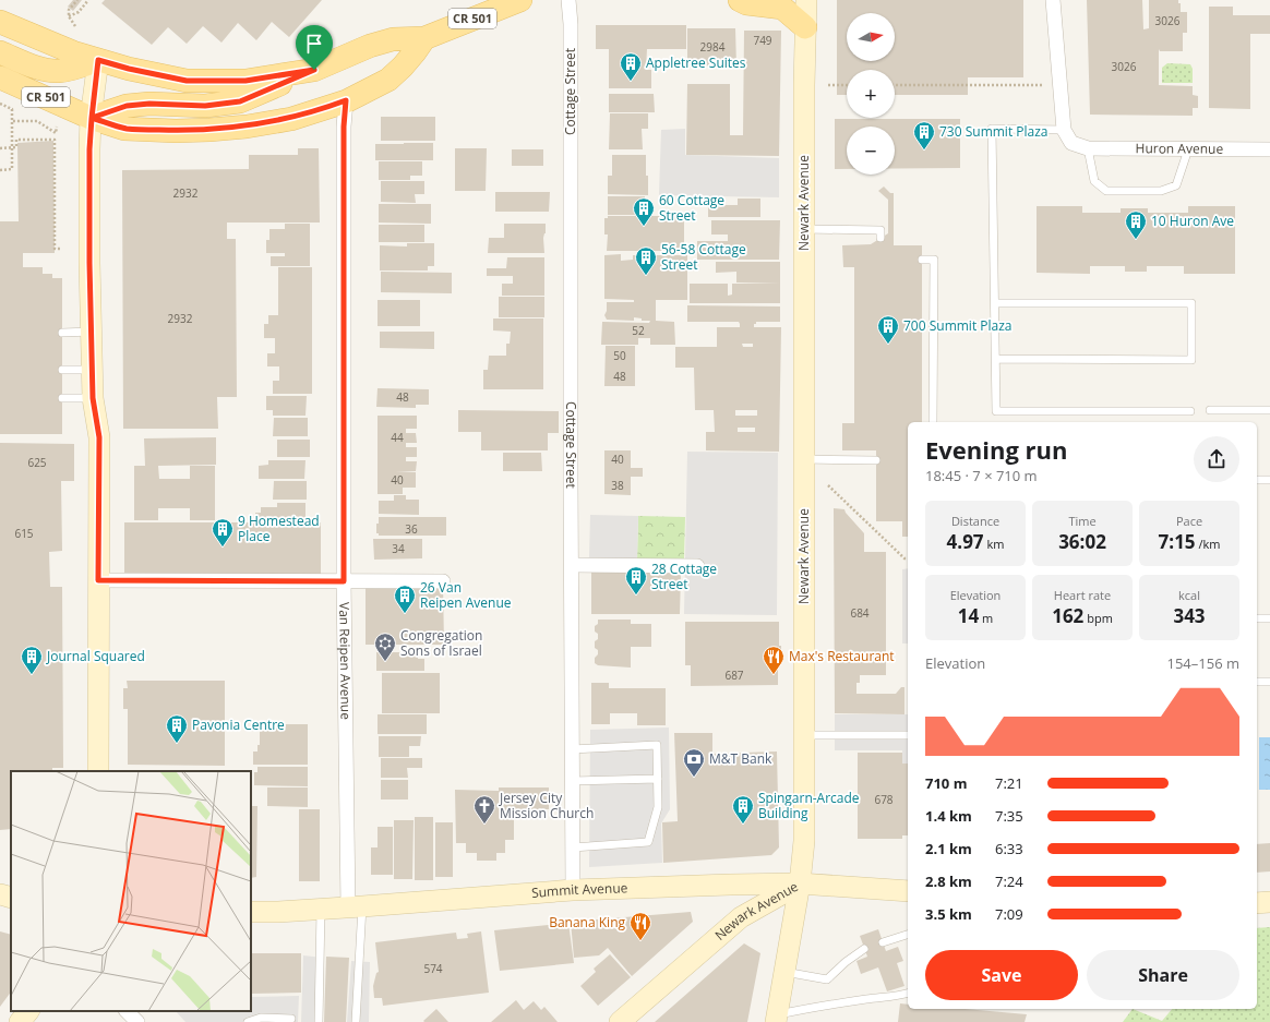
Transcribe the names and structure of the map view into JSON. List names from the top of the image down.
{
  "streets": {
    "main road": ["CR 501", "Newark Avenue", "Summit Avenue"],
    "street": ["Cottage Street", "Huron Avenue", "Van Reipen Avenue"]
  },
  "crossings": [
    ["CR 501", "Van Reipen Avenue"],
    ["Cottage Street", "Summit Avenue"],
    ["Newark Avenue", "Summit Avenue"],
    ["Van Reipen Avenue", "Summit Avenue"]
  ],
  "places": {
    "building": [
      "Appletree Suites",
      "730 Summit Plaza",
      "60 Cottage Street",
      "10 Huron Ave",
      "56-58 Cottage Street",
      "700 Summit Plaza",
      "9 Homestead Place",
      "28 Cottage Street",
      "26 Van Reipen Avenue",
      "Journal Squared",
      "Pavonia Centre",
      "Spingarn-Arcade Building"
    ],
    "synagogue": ["Congregation Sons of Israel"],
    "restaurant": ["Max's Restaurant", "Banana King"],
    "bank": ["M&T Bank"],
    "church": ["Jersey City Mission Church"]
  },
  "house_numbers": [
    "3026",
    "749",
    "2984",
    "3026",
    "2932",
    "2932",
    "52",
    "50",
    "48",
    "48",
    "44",
    "40",
    "625",
    "40",
    "38",
    "36",
    "615",
    "34",
    "684",
    "687",
    "678",
    "574"
  ],
  "north": "right",
  "page": {
    "map_buttons": ["+", "−"],
    "heading": ["Evening run", "18:45 · 7 × 710 m"],
    "stats": [
      ["Distance", "4.97 km"],
      ["Time", "36:02"],
      ["Pace", "7:15 /km"],
      ["Elevation", "14 m"],
      ["Heart rate", "162 bpm"],
      ["kcal", "343"]
    ],
    "chart": ["Elevation", "154–156 m"],
    "list": [
      {
        "name": "710 m",
        "note": "7:21"
      },
      {
        "name": "1.4 km",
        "note": "7:35"
      },
      {
        "name": "2.1 km",
        "note": "6:33"
      },
      {
        "name": "2.8 km",
        "note": "7:24"
      },
      {
        "name": "3.5 km",
        "note": "7:09"
      }
    ],
    "buttons": ["Save", "Share"]
  }
}
